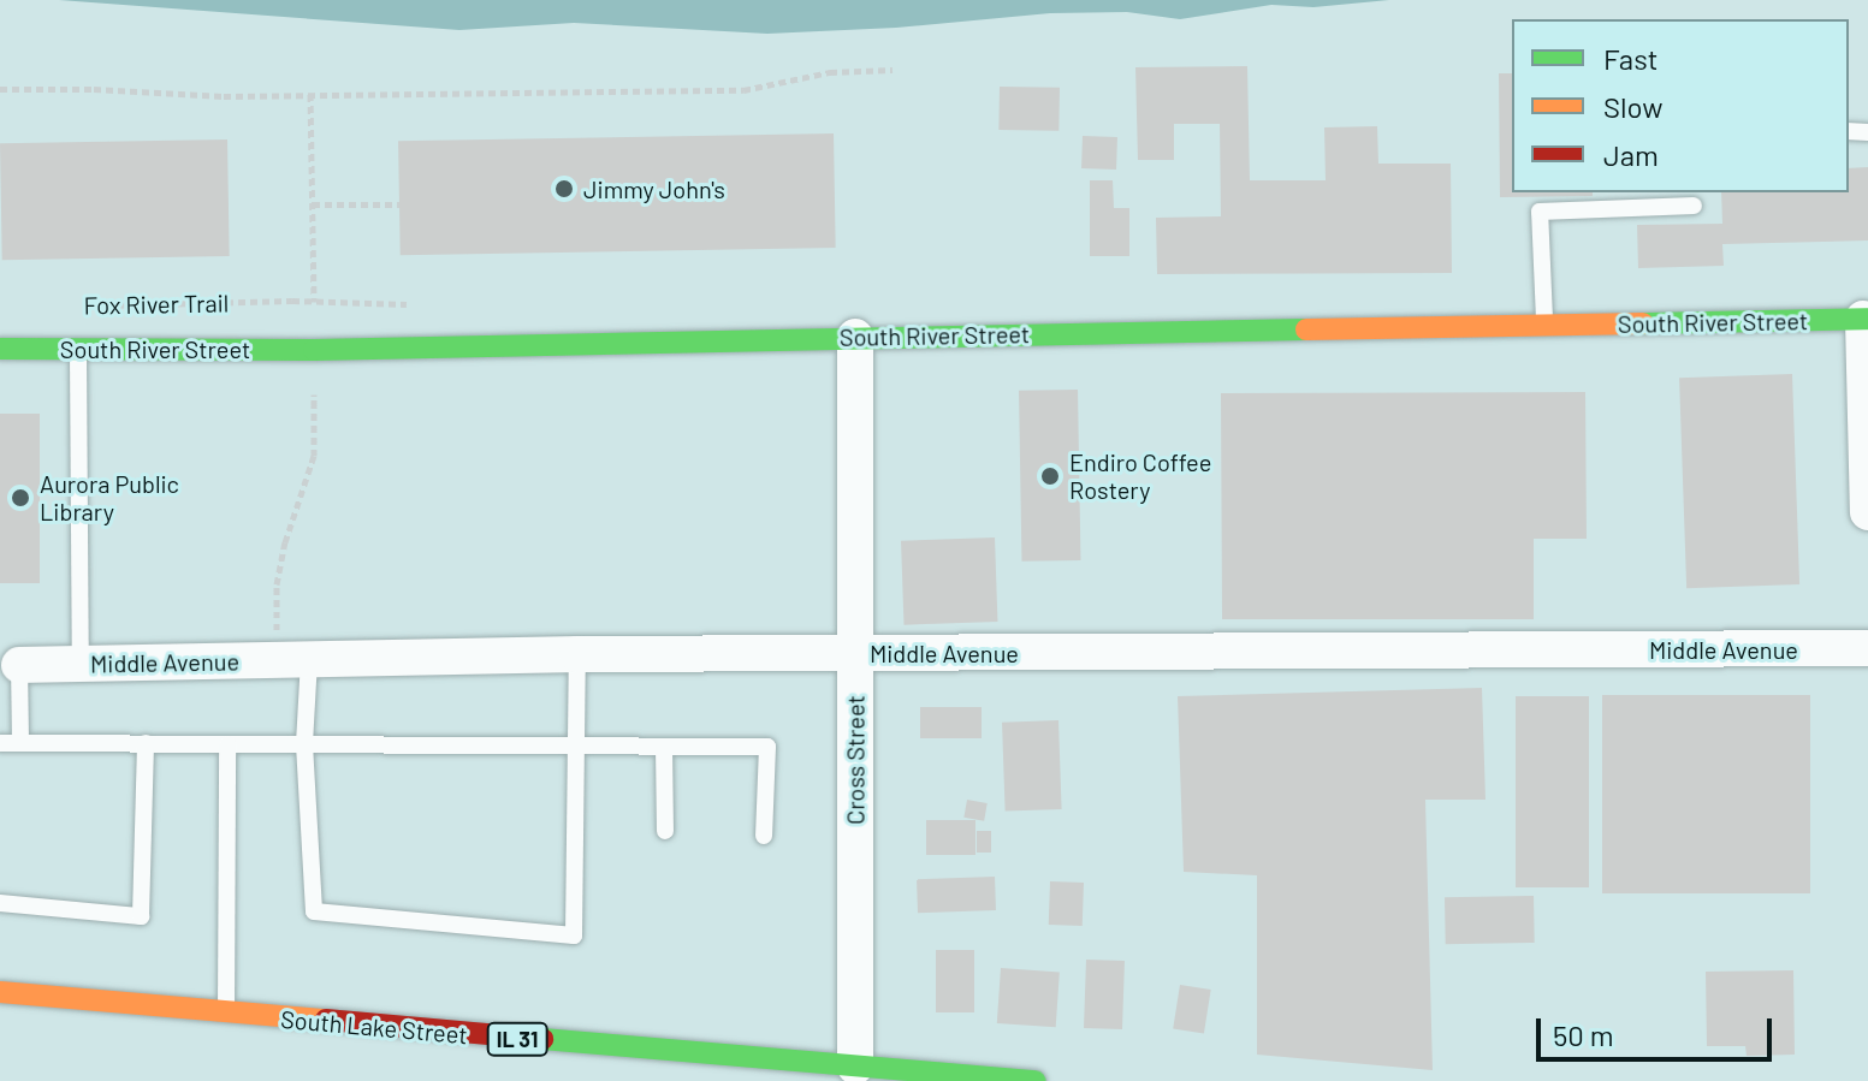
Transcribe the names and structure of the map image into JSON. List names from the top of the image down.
{
  "streets": {
    "street": [
      "South River Street",
      "Middle Avenue",
      "Cross Street",
      "South Lake Street",
      "IL 31"
    ],
    "path": ["Fox River Trail"]
  },
  "crossings": [
    ["South River Street", "Cross Street"],
    ["Middle Avenue", "Cross Street"],
    ["Cross Street", "South Lake Street"]
  ],
  "places": ["Jimmy John's", "Endiro Coffee Rostery", "Aurora Public Library"],
  "legend": ["Fast", "Slow", "Jam"],
  "scale_bar": "50 m"
}
